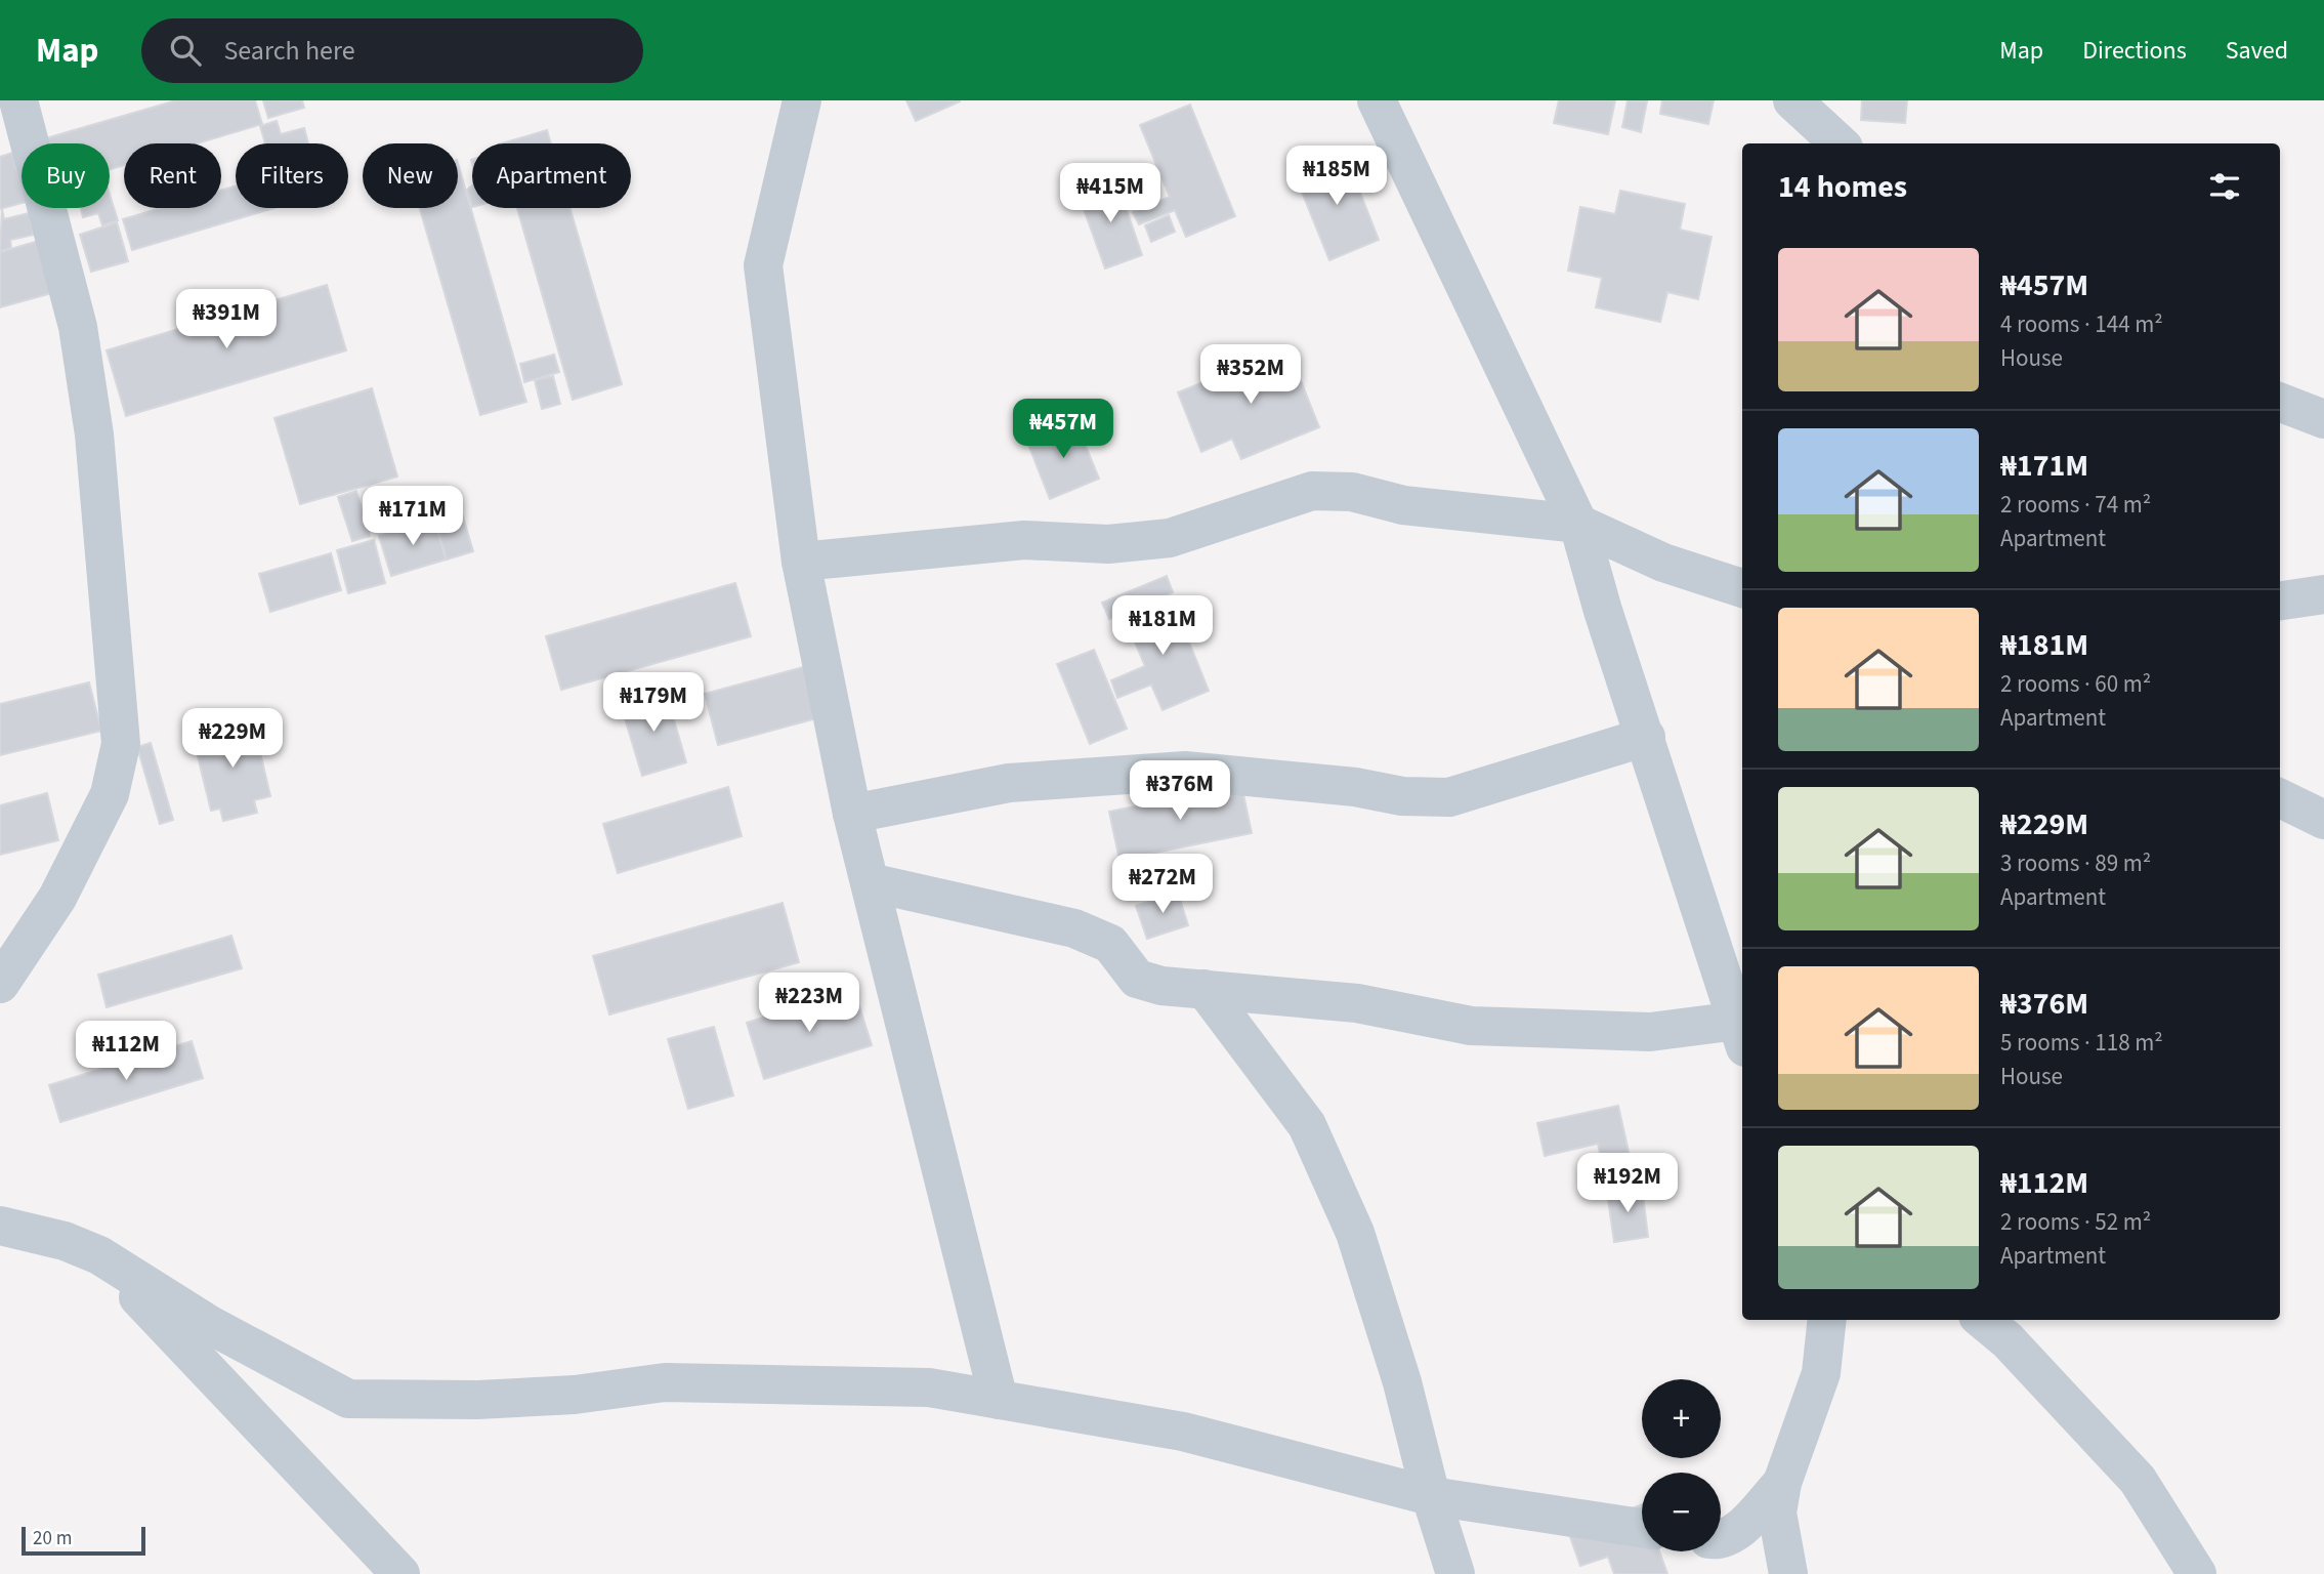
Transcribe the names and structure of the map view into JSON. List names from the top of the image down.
{
  "scale_bar": "20 m",
  "page": {
    "header": "Map",
    "search": "Search here",
    "nav": ["Map", "Directions", "Saved"],
    "chip": [
      "Buy",
      "Rent",
      "Filters",
      "New",
      "Apartment"
    ],
    "heading": "14 homes",
    "price": [
      "₦185M",
      "₦415M",
      "₦391M",
      "₦352M",
      "₦457M",
      "₦171M",
      "₦181M",
      "₦179M",
      "₦229M",
      "₦376M",
      "₦272M",
      "₦223M",
      "₦112M",
      "₦192M"
    ],
    "list": [
      {
        "name": "₦457M",
        "note": "4 rooms · 144 m² · House"
      },
      {
        "name": "₦171M",
        "note": "2 rooms · 74 m² · Apartment"
      },
      {
        "name": "₦181M",
        "note": "2 rooms · 60 m² · Apartment"
      },
      {
        "name": "₦229M",
        "note": "3 rooms · 89 m² · Apartment"
      },
      {
        "name": "₦376M",
        "note": "5 rooms · 118 m² · House"
      },
      {
        "name": "₦112M",
        "note": "2 rooms · 52 m² · Apartment"
      }
    ],
    "map_buttons": ["+", "−"],
    "scale": "20 m"
  }
}
